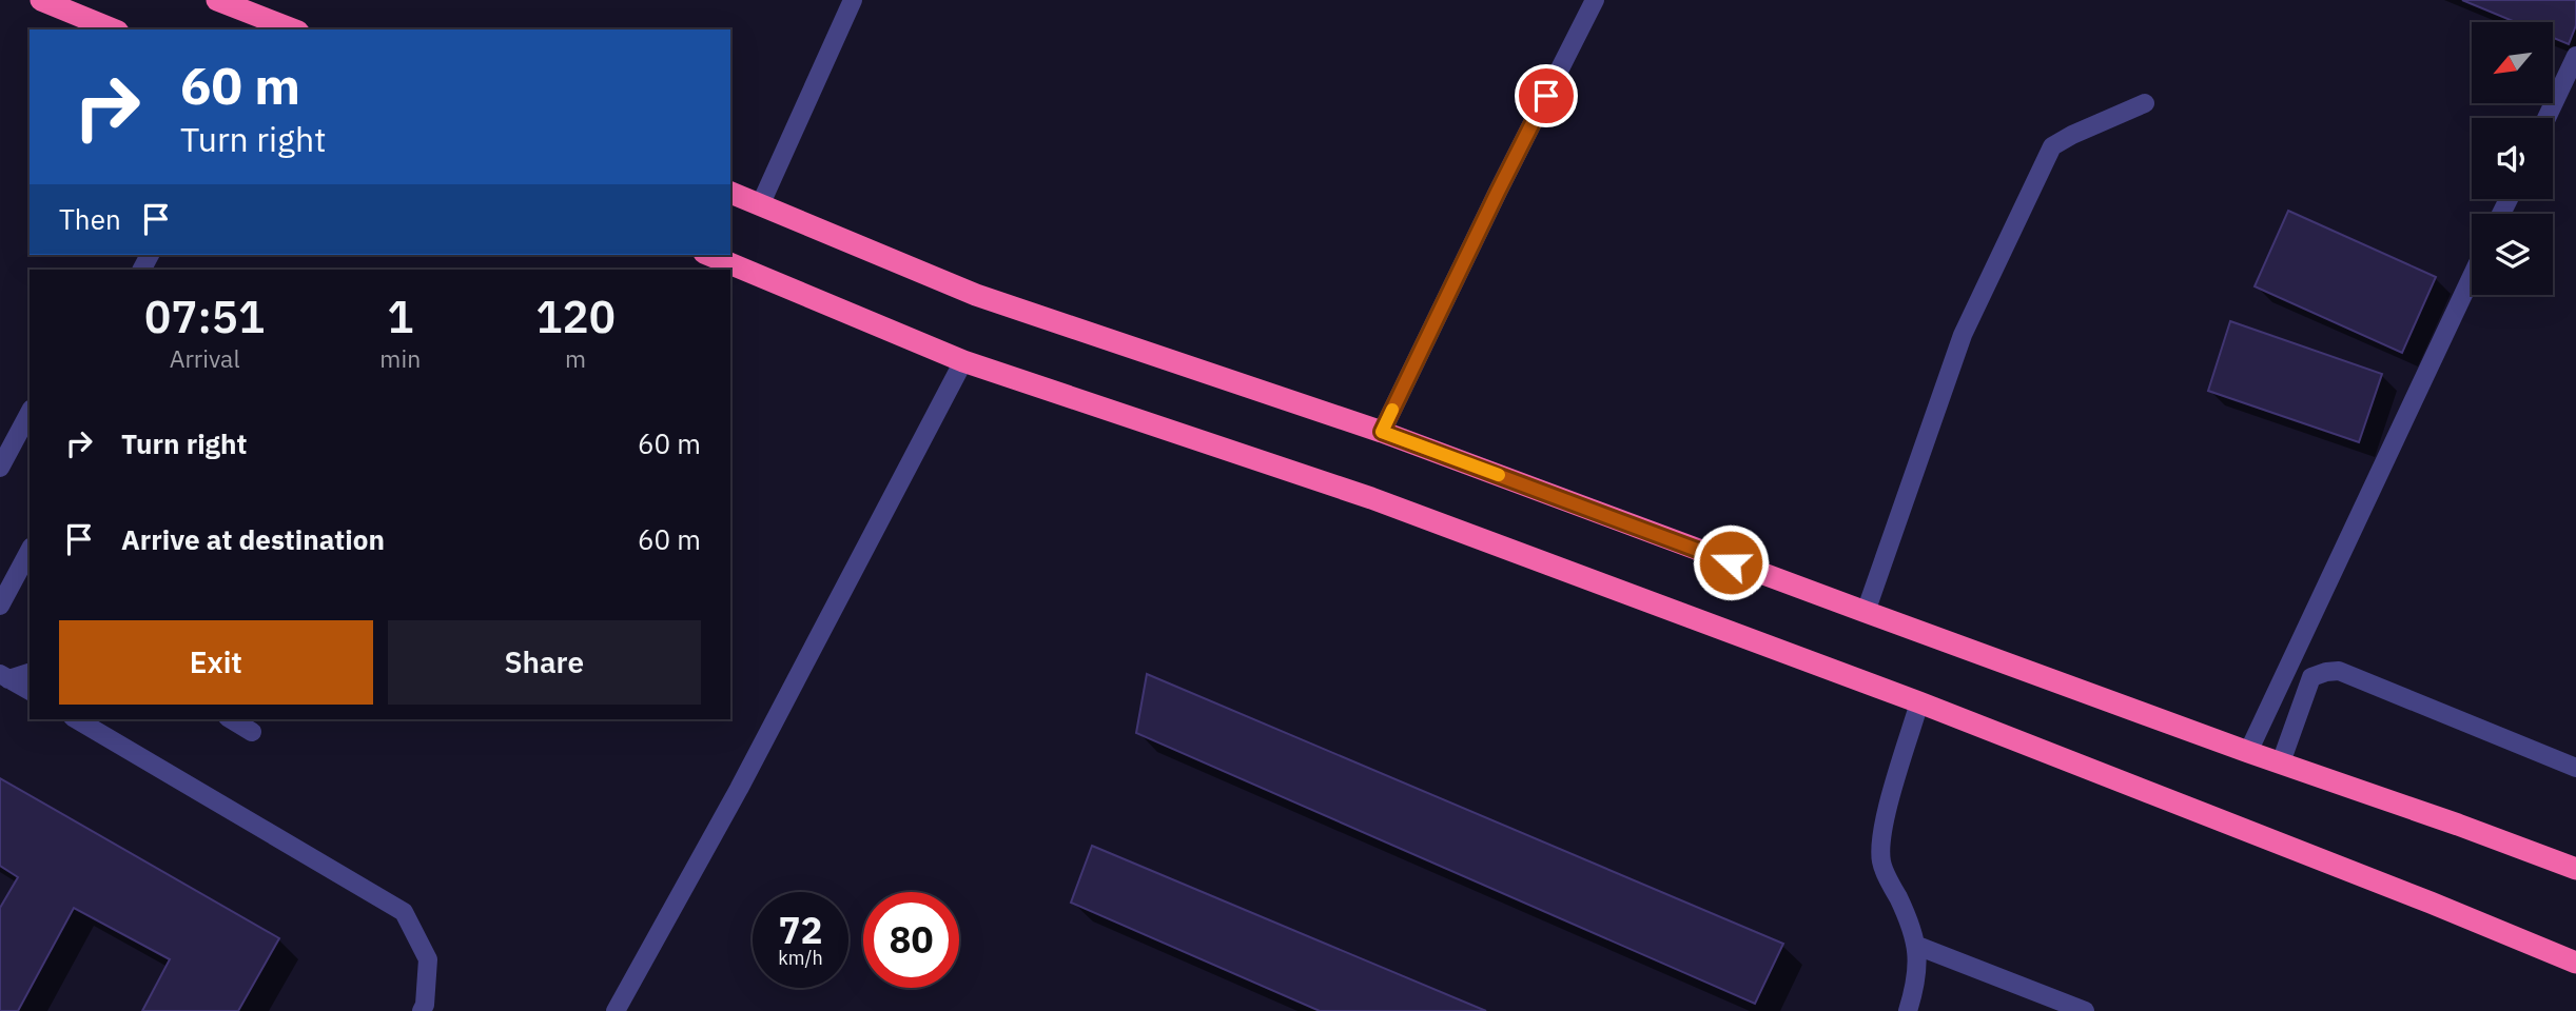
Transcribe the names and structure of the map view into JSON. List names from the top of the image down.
{
  "north": "bottom left",
  "page": {
    "turn": ["60 m", "Turn right"],
    "then": "Then",
    "eta": [
      "07:51",
      "Arrival",
      "1",
      "min",
      "120",
      "m"
    ],
    "list": [
      {
        "name": "Turn right",
        "value": "60 m"
      },
      {
        "name": "Arrive at destination",
        "value": "60 m"
      }
    ],
    "buttons": ["Exit", "Share"],
    "speed": "72 km/h",
    "limit": "80"
  }
}
